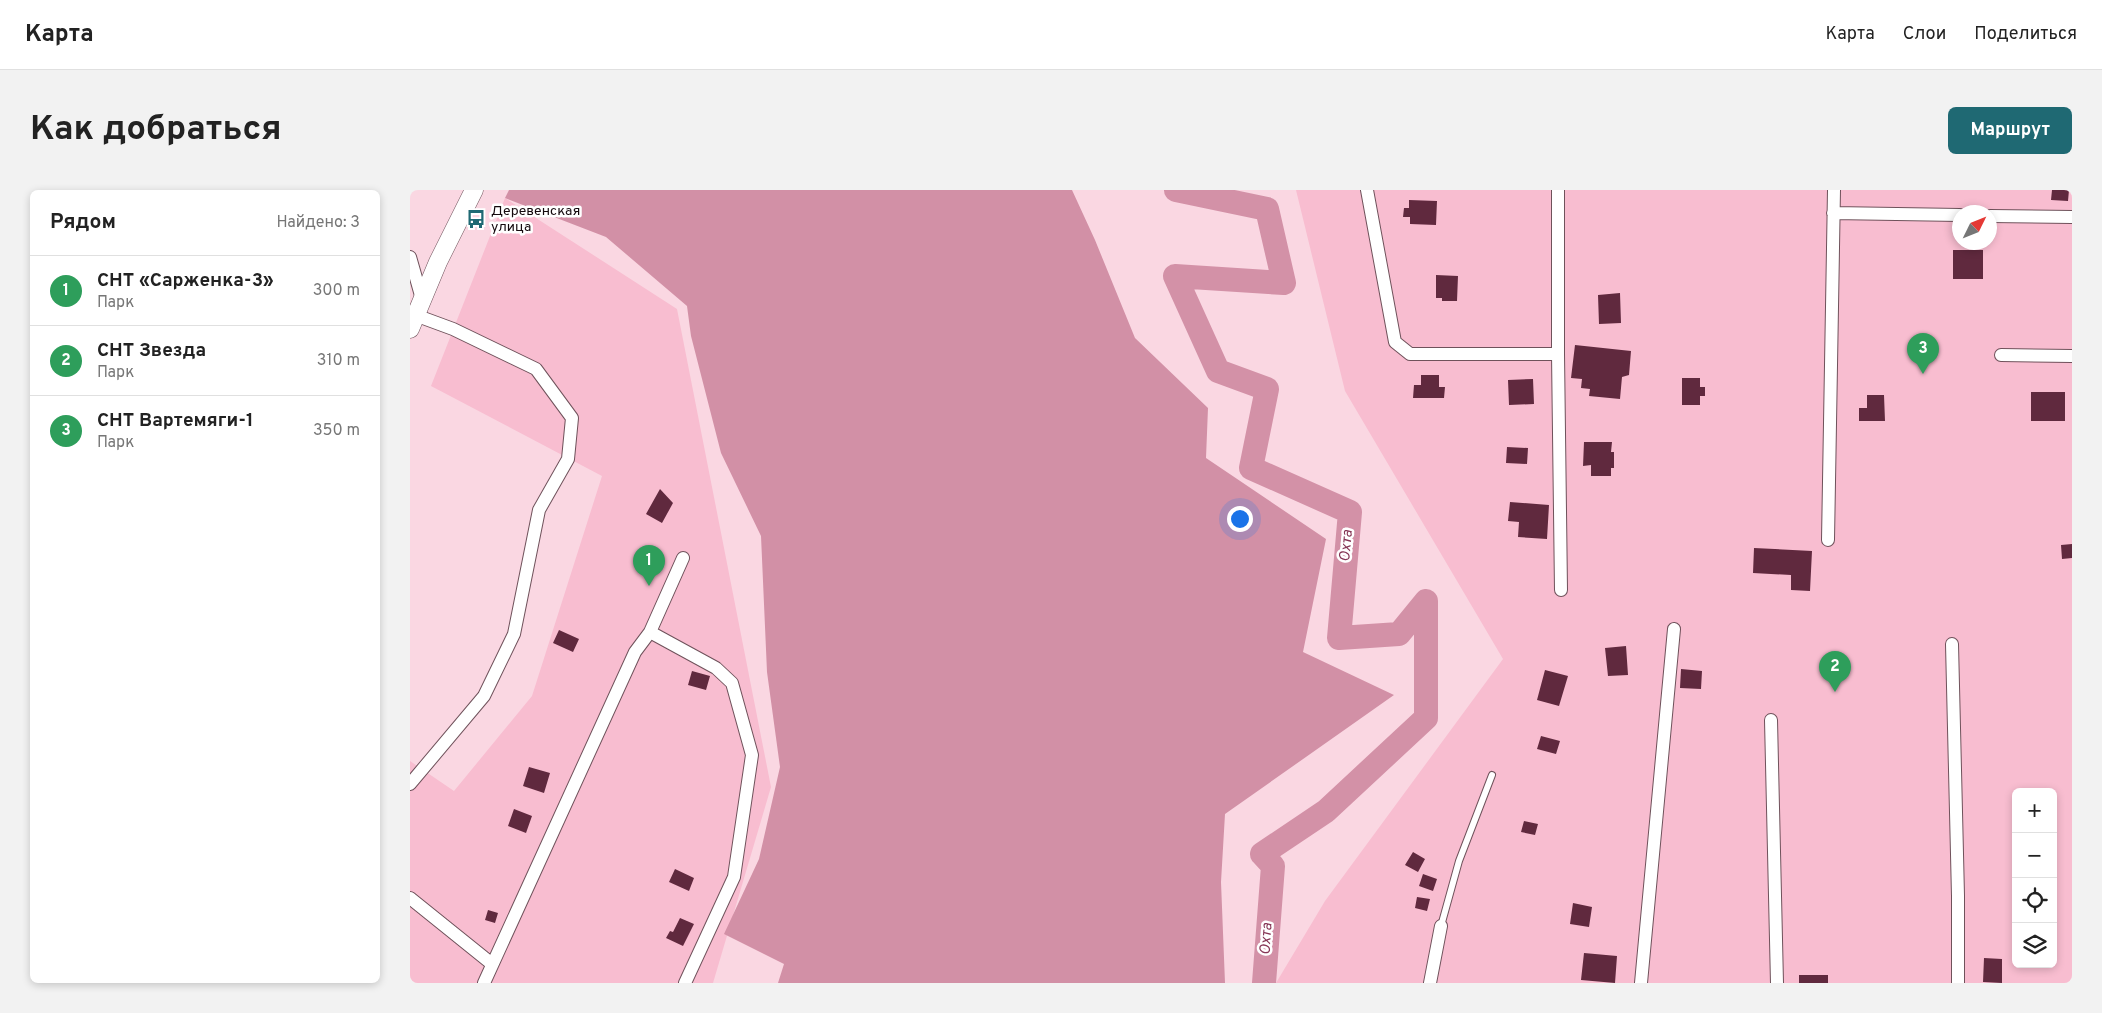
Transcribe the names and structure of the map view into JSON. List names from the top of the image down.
{
  "water": ["Охта"],
  "places": {
    "bus stop": ["Деревенская улица"]
  },
  "north": "top right",
  "page": {
    "header": "Карта",
    "nav": ["Карта", "Слои", "Поделиться"],
    "buttons": "Маршрут",
    "title": "Как добраться",
    "heading": ["Рядом", "Найдено: 3"],
    "list": [
      {
        "mark": "1",
        "name": "СНТ «Сарженка-3»",
        "note": "Парк",
        "value": "300 m"
      },
      {
        "mark": "2",
        "name": "СНТ Звезда",
        "note": "Парк",
        "value": "310 m"
      },
      {
        "mark": "3",
        "name": "СНТ Вартемяги-1",
        "note": "Парк",
        "value": "350 m"
      }
    ],
    "pins": ["3", "1", "2"],
    "map_buttons": ["+", "−"]
  }
}
